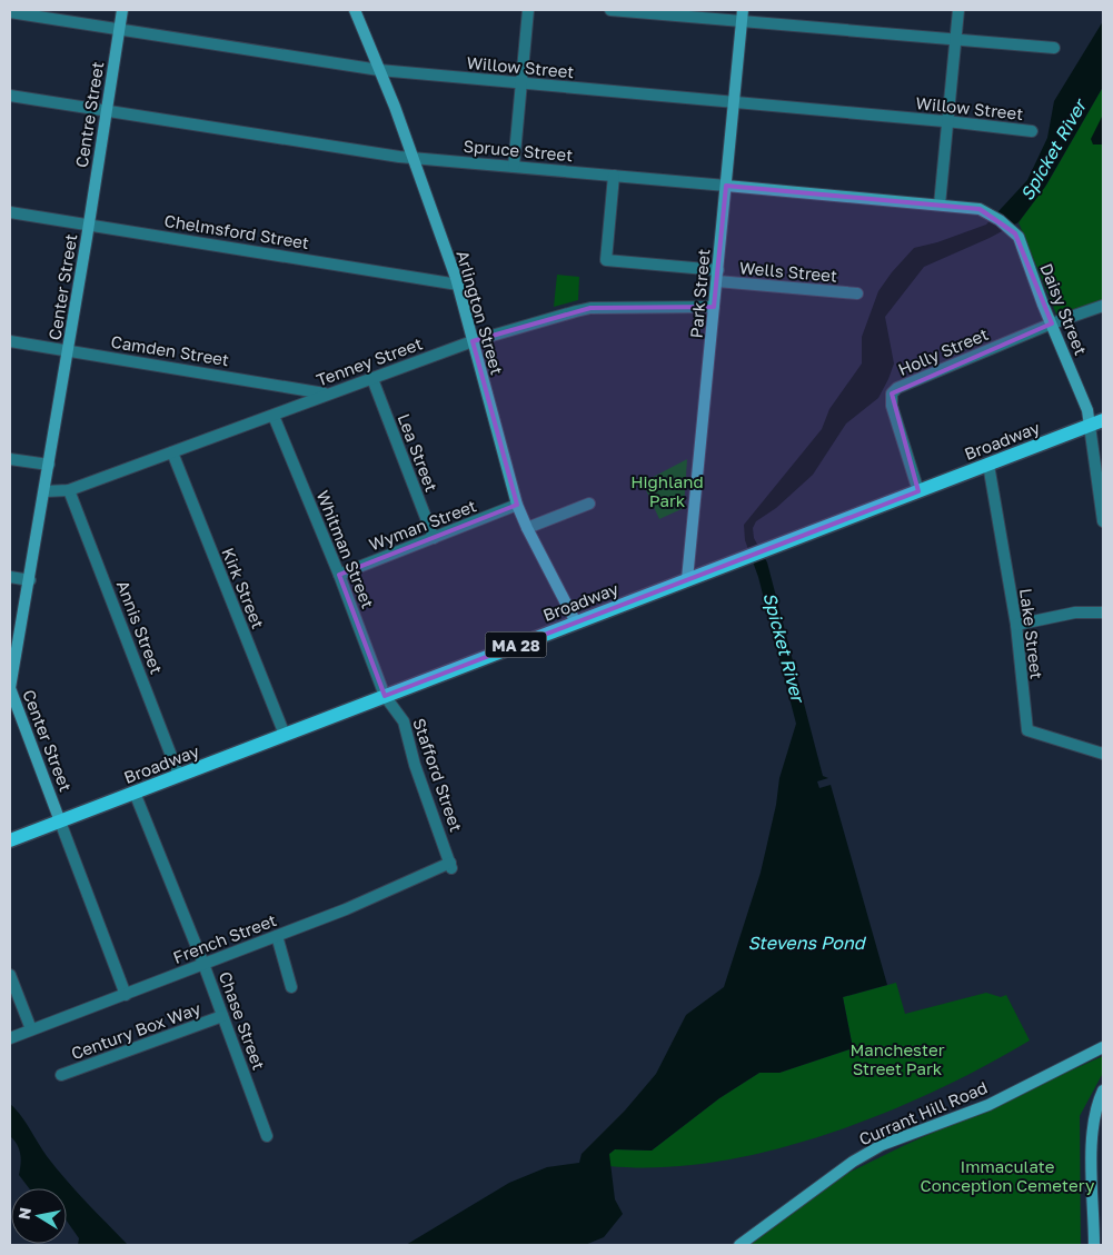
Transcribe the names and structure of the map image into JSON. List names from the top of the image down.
{
  "streets": {
    "main road": ["Broadway", "MA 28"],
    "street": [
      "Willow Street",
      "Centre Street",
      "Spruce Street",
      "Chelmsford Street",
      "Wells Street",
      "Center Street",
      "Park Street",
      "Daisy Street",
      "Arlington Street",
      "Camden Street",
      "Holly Street",
      "Tenney Street",
      "Lea Street",
      "Wyman Street",
      "Whitman Street",
      "Kirk Street",
      "Annis Street",
      "Lake Street",
      "Stafford Street",
      "French Street",
      "Chase Street",
      "Century Box Way",
      "Currant Hill Road"
    ]
  },
  "crossings": [
    ["Willow Street", "Centre Street"],
    ["Willow Street", "Park Street"],
    ["Willow Street", "Arlington Street"],
    ["Centre Street", "Spruce Street"],
    ["Centre Street", "Chelmsford Street"],
    ["Centre Street", "Center Street"],
    ["Spruce Street", "Wells Street"],
    ["Spruce Street", "Park Street"],
    ["Spruce Street", "Daisy Street"],
    ["Spruce Street", "Arlington Street"],
    ["Chelmsford Street", "Center Street"],
    ["Chelmsford Street", "Arlington Street"],
    ["Wells Street", "Park Street"],
    ["Center Street", "Camden Street"],
    ["Center Street", "Tenney Street"],
    ["Center Street", "Broadway"],
    ["Center Street", "French Street"],
    ["Park Street", "Tenney Street"],
    ["Park Street", "Broadway"],
    ["Daisy Street", "Holly Street"],
    ["Daisy Street", "Broadway"],
    ["Arlington Street", "Tenney Street"],
    ["Arlington Street", "Broadway"],
    ["Arlington Street", "Wyman Street"],
    ["Camden Street", "Tenney Street"],
    ["Holly Street", "Broadway"],
    ["Tenney Street", "Lea Street"],
    ["Tenney Street", "Whitman Street"],
    ["Tenney Street", "Kirk Street"],
    ["Tenney Street", "Annis Street"],
    ["Broadway", "Whitman Street"],
    ["Broadway", "Kirk Street"],
    ["Broadway", "Annis Street"],
    ["Broadway", "Lake Street"],
    ["Broadway", "Stafford Street"],
    ["Broadway", "Chase Street"],
    ["Lea Street", "Wyman Street"],
    ["Wyman Street", "Whitman Street"],
    ["Whitman Street", "Stafford Street"],
    ["Stafford Street", "French Street"],
    ["French Street", "Chase Street"],
    ["Chase Street", "Century Box Way"]
  ],
  "water": ["Spicket River", "Stevens Pond"],
  "parks": ["Highland Park", "Manchester Street Park", "Immaculate Conception Cemetery"],
  "north": "left"
}
